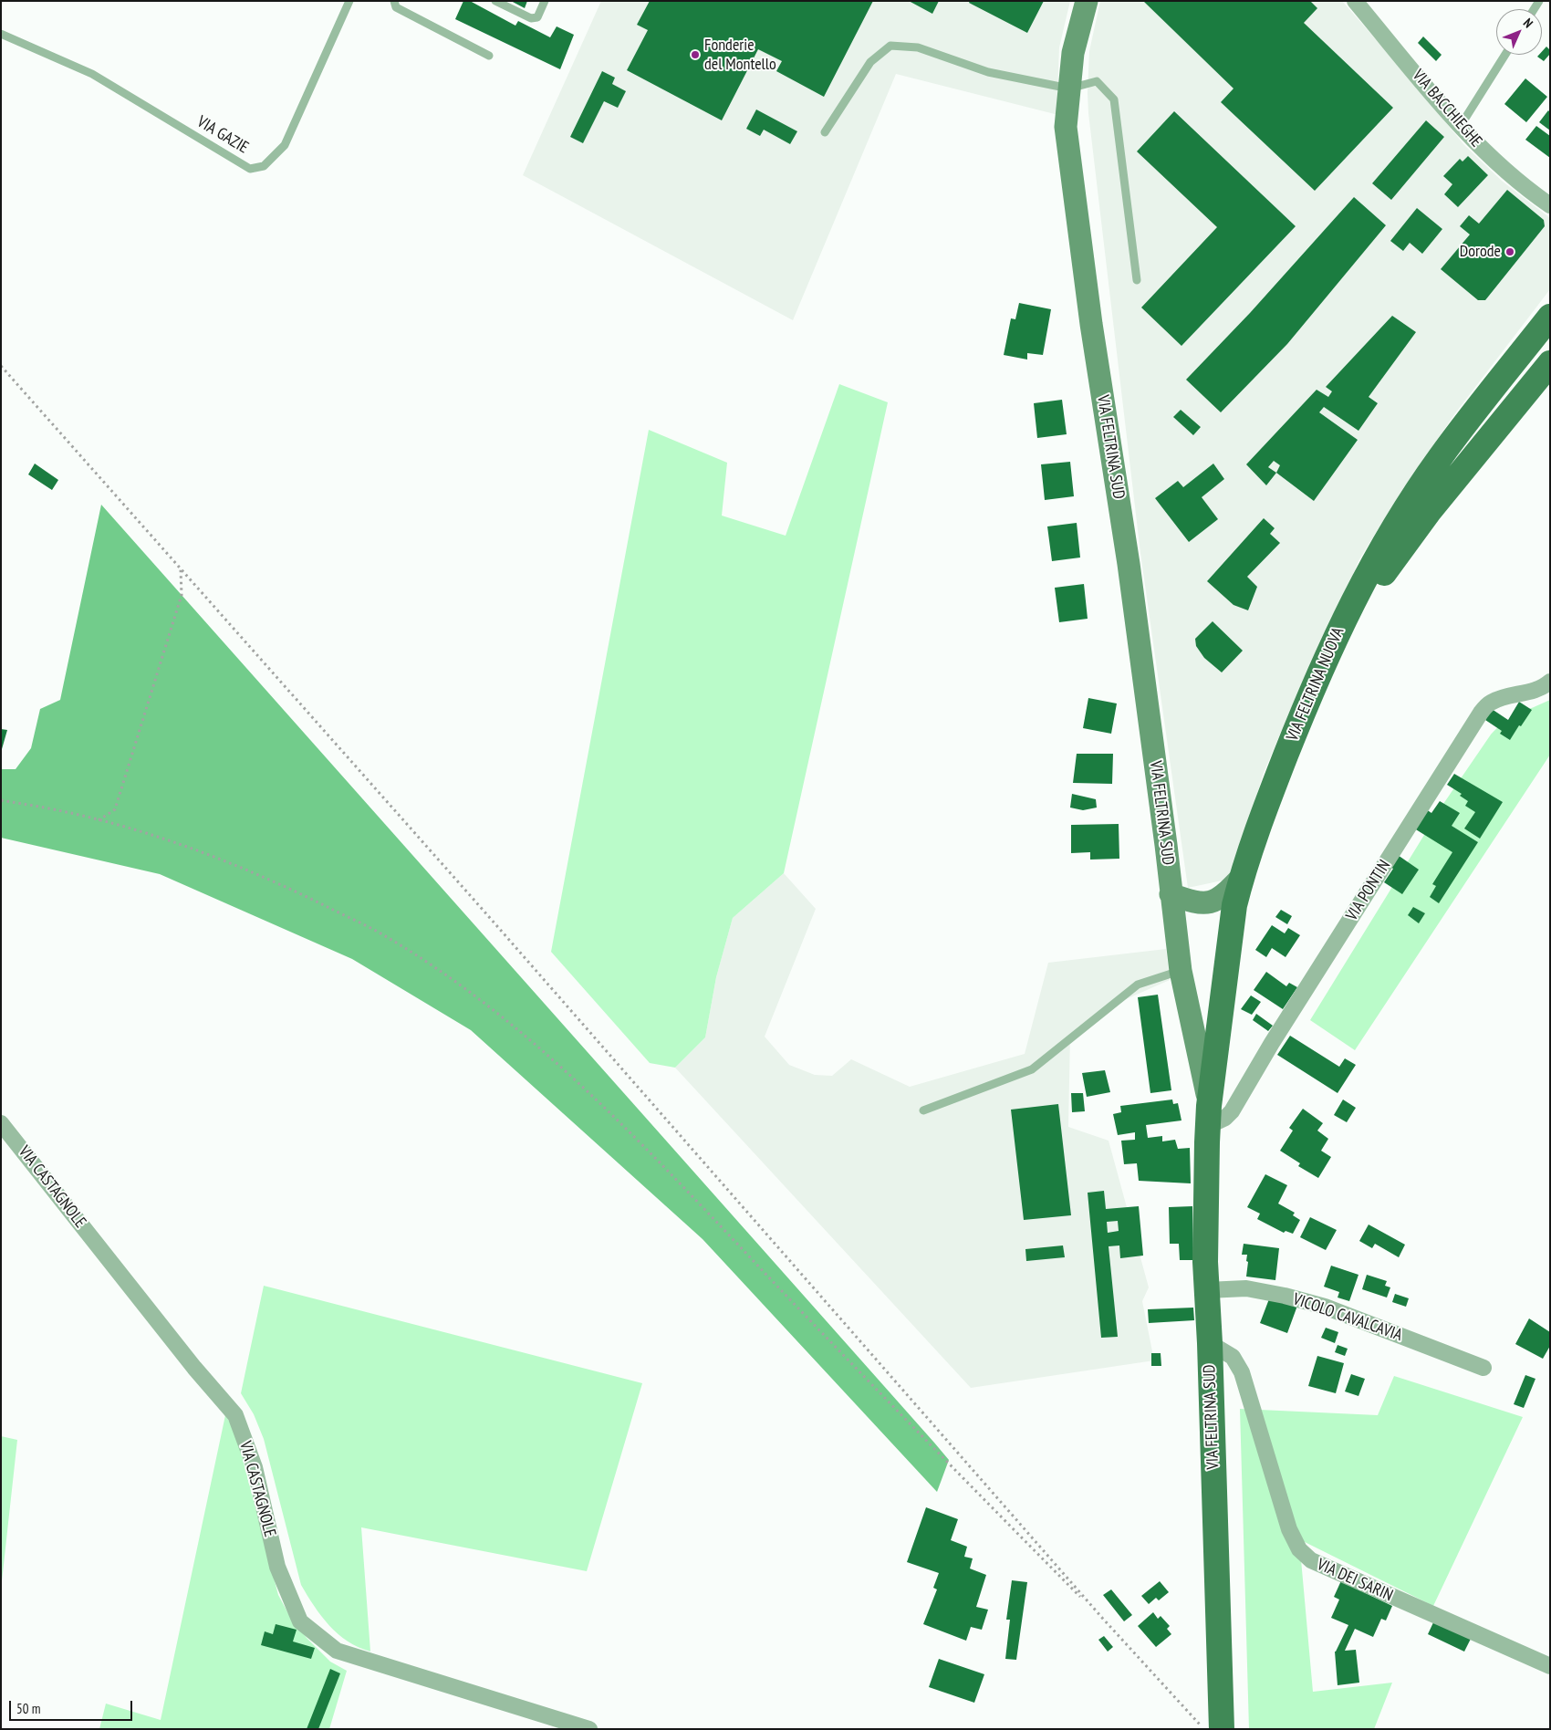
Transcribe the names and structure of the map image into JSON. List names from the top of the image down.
{
  "streets": {
    "main road": ["VIA FELTRINA SUD", "VIA FELTRINA NUOVA"],
    "street": [
      "VIA BACCHIEGHE",
      "VIA PONTIN",
      "VIA CASTAGNOLE",
      "VICOLO CAVALCAVIA",
      "VIA DEI SARIN"
    ],
    "lane": ["VIA GAZIE"]
  },
  "crossings": [
    ["VIA FELTRINA SUD", "VIA FELTRINA NUOVA"],
    ["VIA FELTRINA SUD", "VIA PONTIN"],
    ["VIA FELTRINA SUD", "VICOLO CAVALCAVIA"],
    ["VIA FELTRINA SUD", "VIA DEI SARIN"],
    ["VIA FELTRINA NUOVA", "VIA PONTIN"]
  ],
  "places": ["Fonderie del Montello", "Dorode"],
  "scale_bar": "50 m",
  "north": "top right"
}
